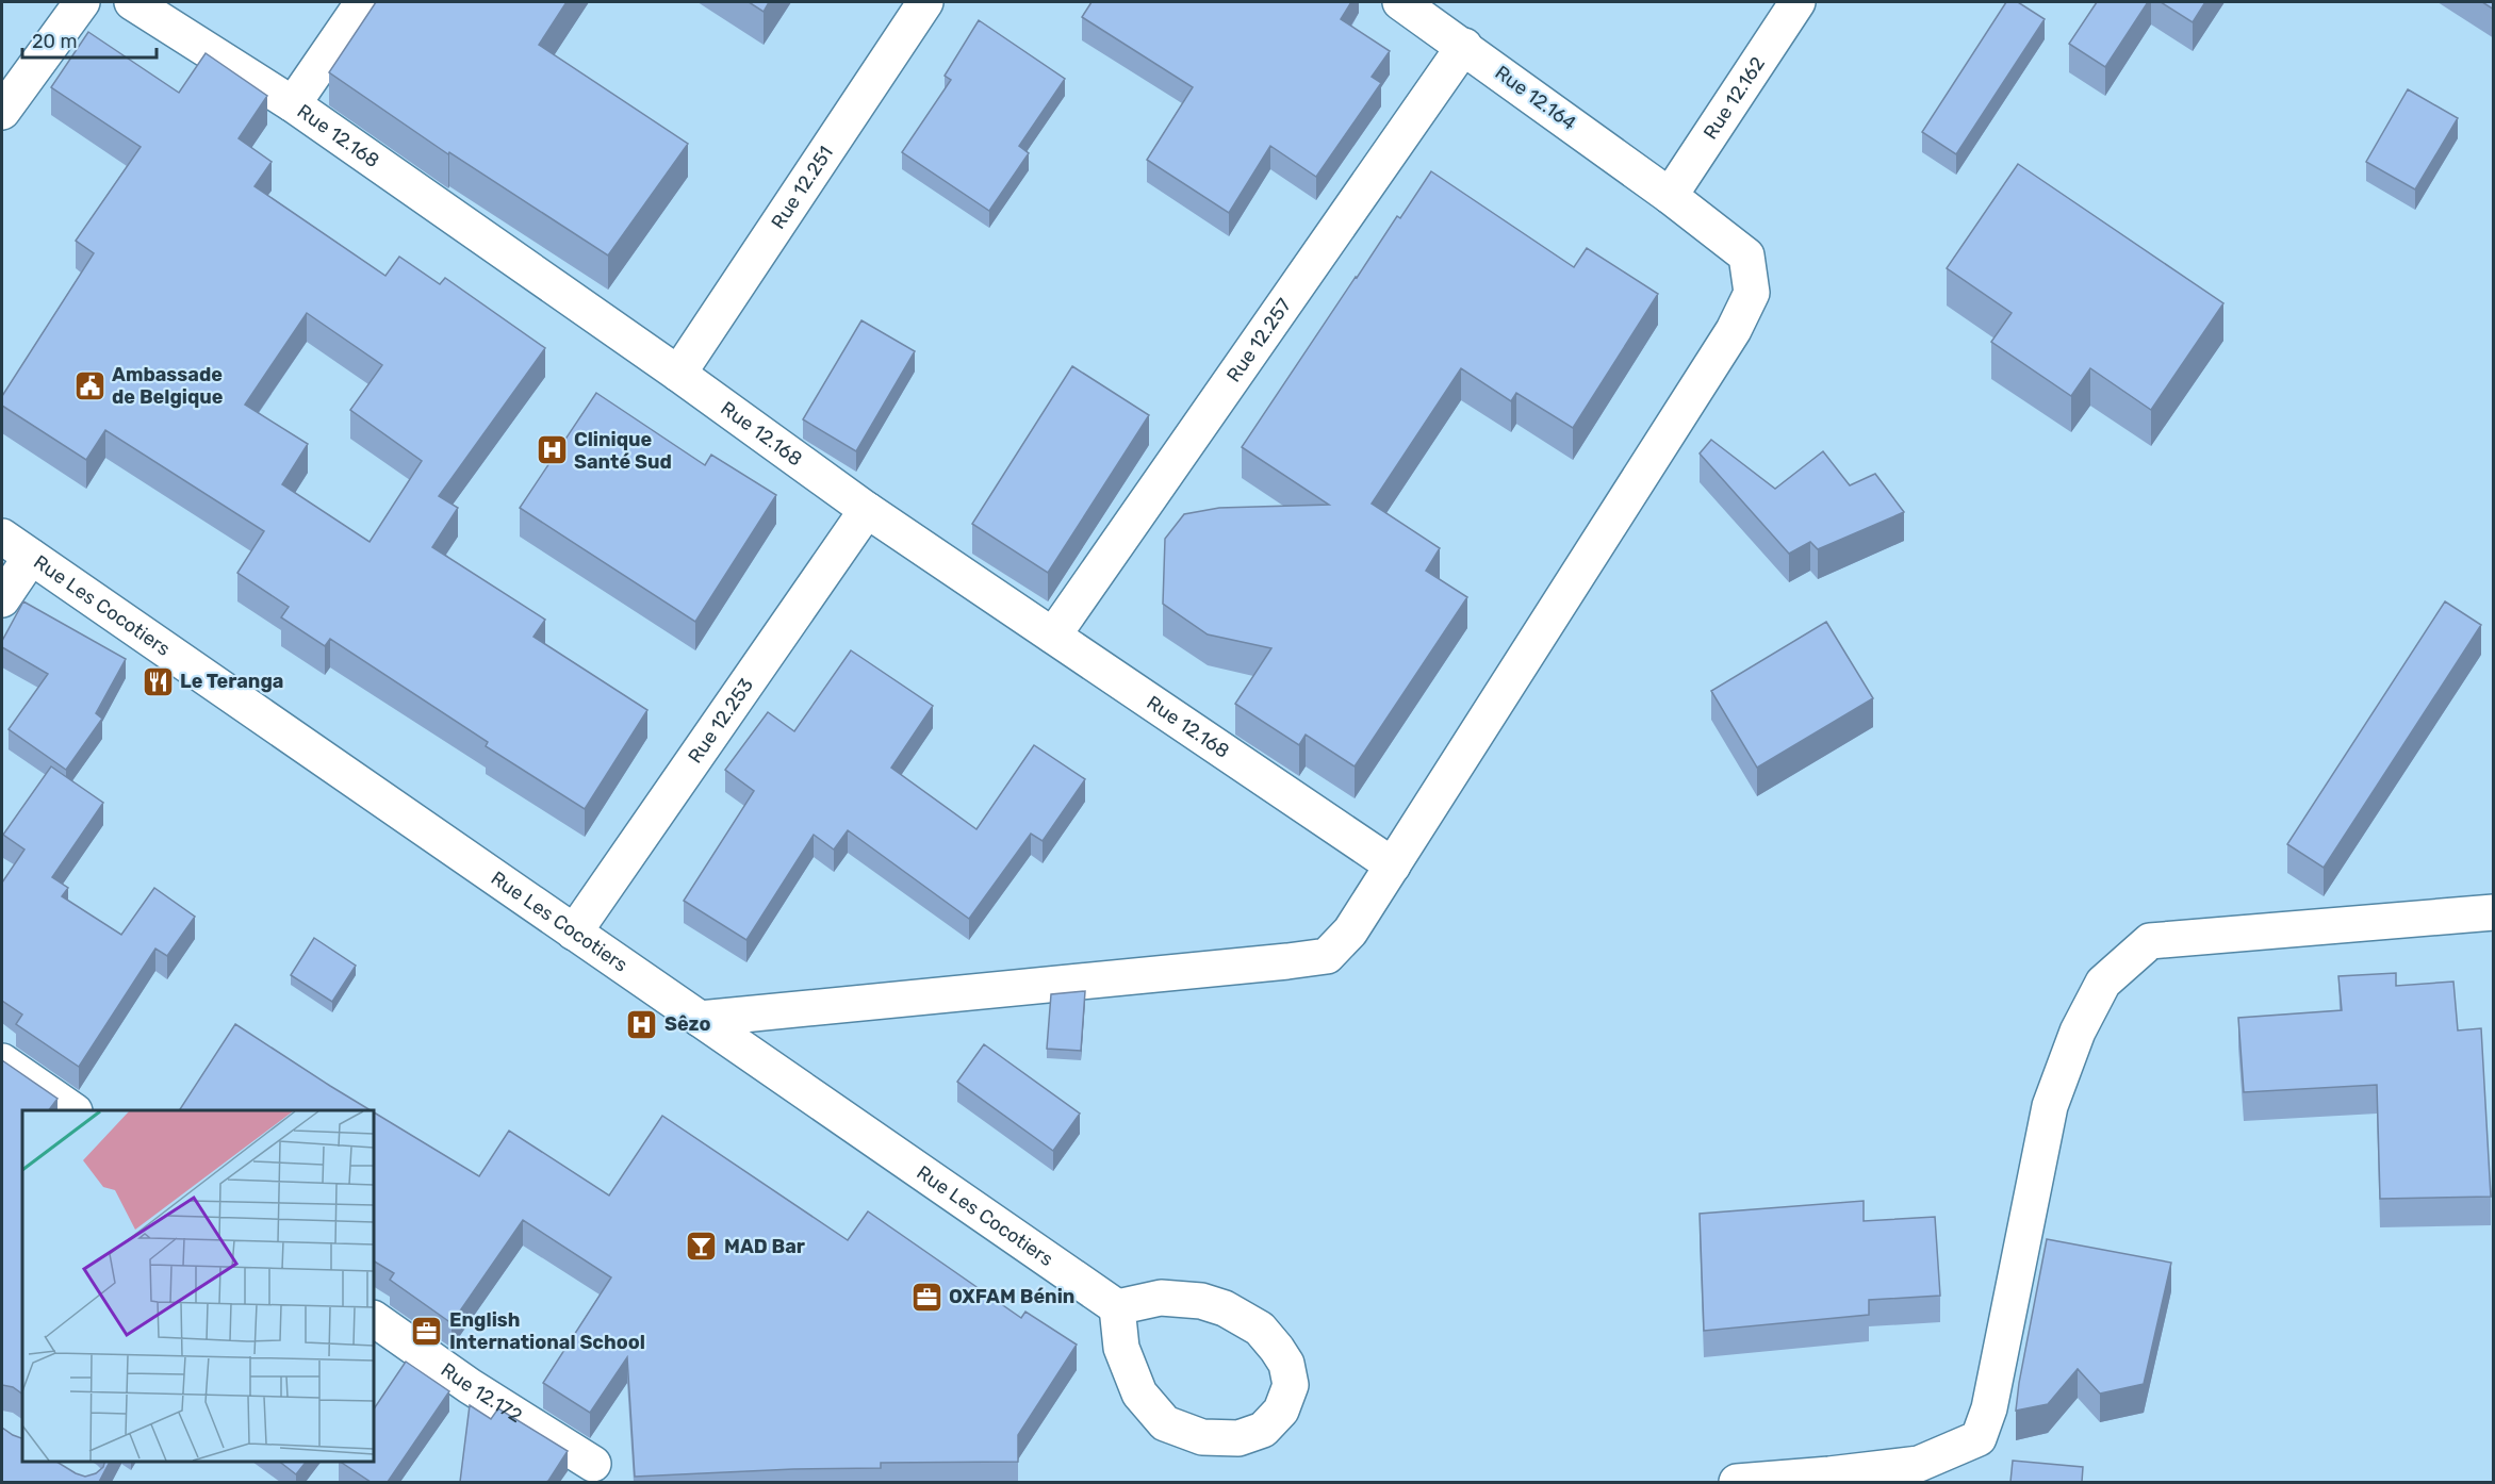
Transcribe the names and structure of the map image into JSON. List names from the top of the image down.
{
  "streets": {
    "street": [
      "Rue 12.164",
      "Rue 12.162",
      "Rue 12.168",
      "Rue 12.251",
      "Rue 12.257",
      "Rue Les Cocotiers",
      "Rue 12.253",
      "Rue 12.172"
    ]
  },
  "crossings": [
    ["Rue 12.164", "Rue 12.162"],
    ["Rue 12.164", "Rue 12.168"],
    ["Rue 12.164", "Rue 12.257"],
    ["Rue 12.164", "Rue Les Cocotiers"],
    ["Rue 12.168", "Rue 12.251"],
    ["Rue 12.168", "Rue 12.257"],
    ["Rue 12.168", "Rue 12.253"],
    ["Rue Les Cocotiers", "Rue 12.253"]
  ],
  "places": {
    "public building": ["Ambassade de Belgique"],
    "hospital": ["Clinique Santé Sud", "Sêzo"],
    "restaurant": ["Le Teranga"],
    "bar": ["MAD Bar"],
    "office": ["OXFAM Bénin", "English International School"]
  },
  "scale_bar": "20 m"
}
